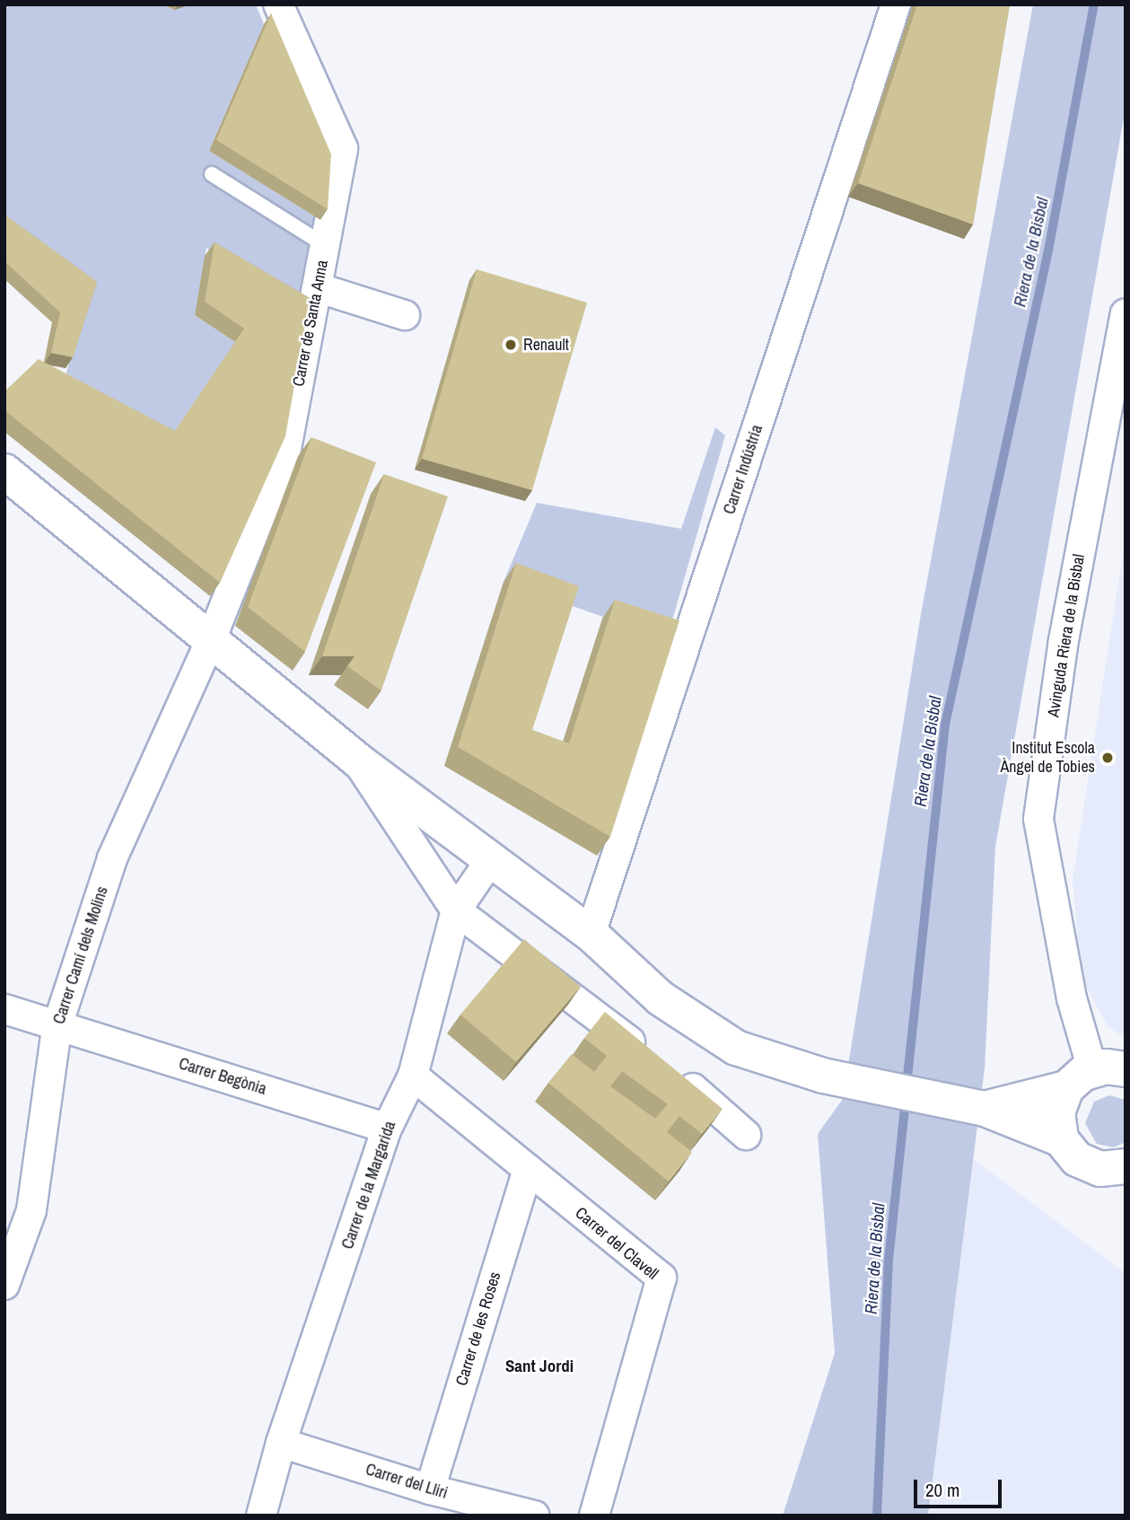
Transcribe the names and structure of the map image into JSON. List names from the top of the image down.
{
  "streets": {
    "street": [
      "Carrer de Santa Anna",
      "Carrer Indústria",
      "Avinguda Riera de la Bisbal",
      "Carrer Camí dels Molins",
      "Carrer Begònia",
      "Carrer de la Margarida",
      "Carrer del Clavell",
      "Carrer de les Roses",
      "Carrer del Lliri"
    ]
  },
  "crossings": [
    ["Carrer de Santa Anna", "Carrer Camí dels Molins"],
    ["Carrer Camí dels Molins", "Carrer Begònia"],
    ["Carrer Begònia", "Carrer de la Margarida"],
    ["Carrer de la Margarida", "Carrer del Clavell"],
    ["Carrer de la Margarida", "Carrer del Lliri"],
    ["Carrer del Clavell", "Carrer de les Roses"],
    ["Carrer de les Roses", "Carrer del Lliri"]
  ],
  "districts": ["Sant Jordi"],
  "water": ["Riera de la Bisbal"],
  "places": ["Renault", "Institut Escola Àngel de Tobies"],
  "scale_bar": "20 m"
}
